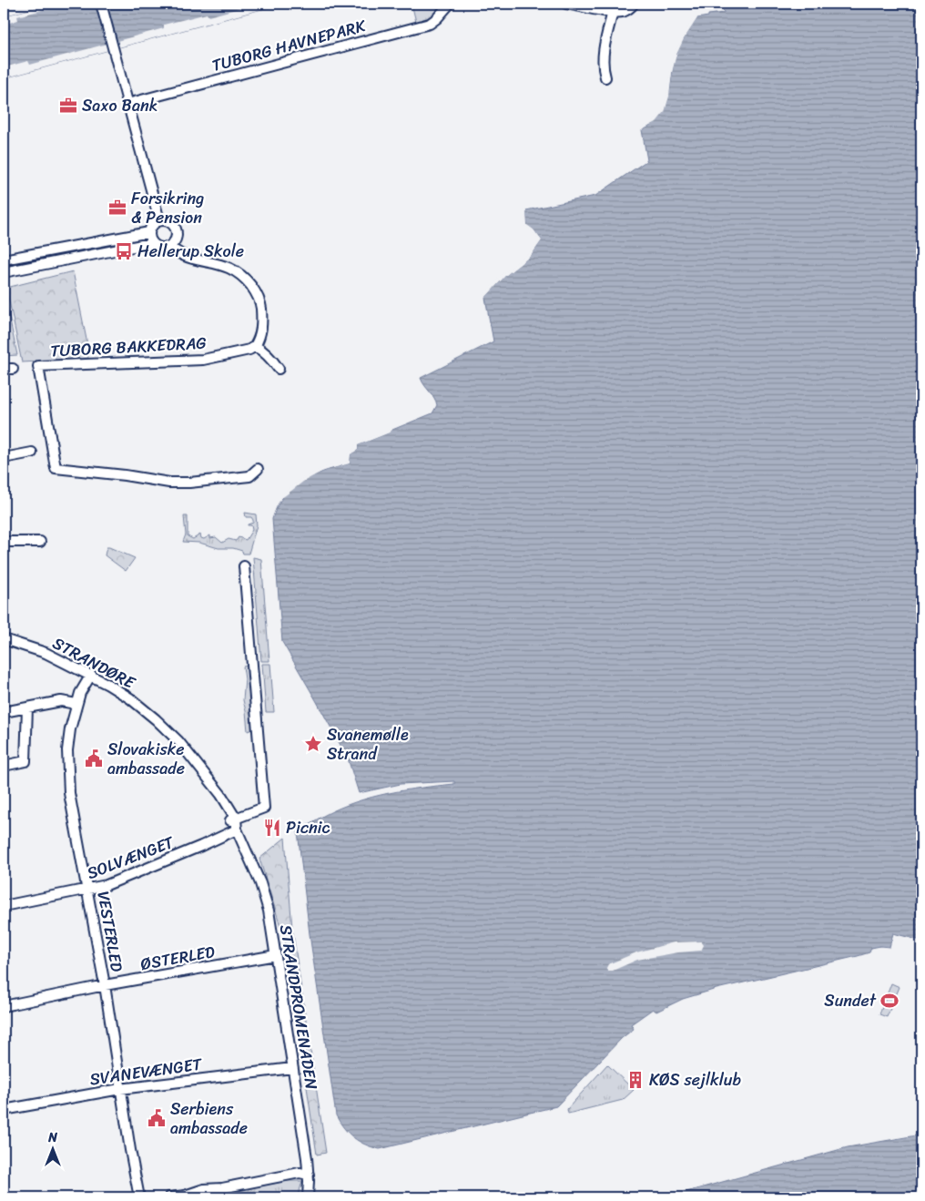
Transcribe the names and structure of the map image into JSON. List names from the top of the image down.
{
  "streets": {
    "street": [
      "TUBORG HAVNEPARK",
      "TUBORG BAKKEDRAG",
      "STRANDØRE",
      "SOLVÆNGET",
      "VESTERLED",
      "ØSTERLED",
      "STRANDPROMENADEN",
      "SVANEVÆNGET"
    ]
  },
  "crossings": [
    ["STRANDØRE", "SOLVÆNGET"],
    ["STRANDØRE", "VESTERLED"],
    ["STRANDØRE", "STRANDPROMENADEN"],
    ["SOLVÆNGET", "VESTERLED"],
    ["SOLVÆNGET", "STRANDPROMENADEN"],
    ["VESTERLED", "ØSTERLED"],
    ["VESTERLED", "SVANEVÆNGET"],
    ["ØSTERLED", "STRANDPROMENADEN"],
    ["STRANDPROMENADEN", "SVANEVÆNGET"]
  ],
  "places": {
    "office": ["Saxo Bank", "Forsikring & Pension"],
    "bus stop": ["Hellerup Skole"],
    "place": ["Svanemølle Strand"],
    "public building": ["Slovakiske ambassade", "Serbiens ambassade"],
    "restaurant": ["Picnic"],
    "sports": ["Sundet"],
    "building": ["KØS sejlklub"]
  },
  "north": "top"
}
